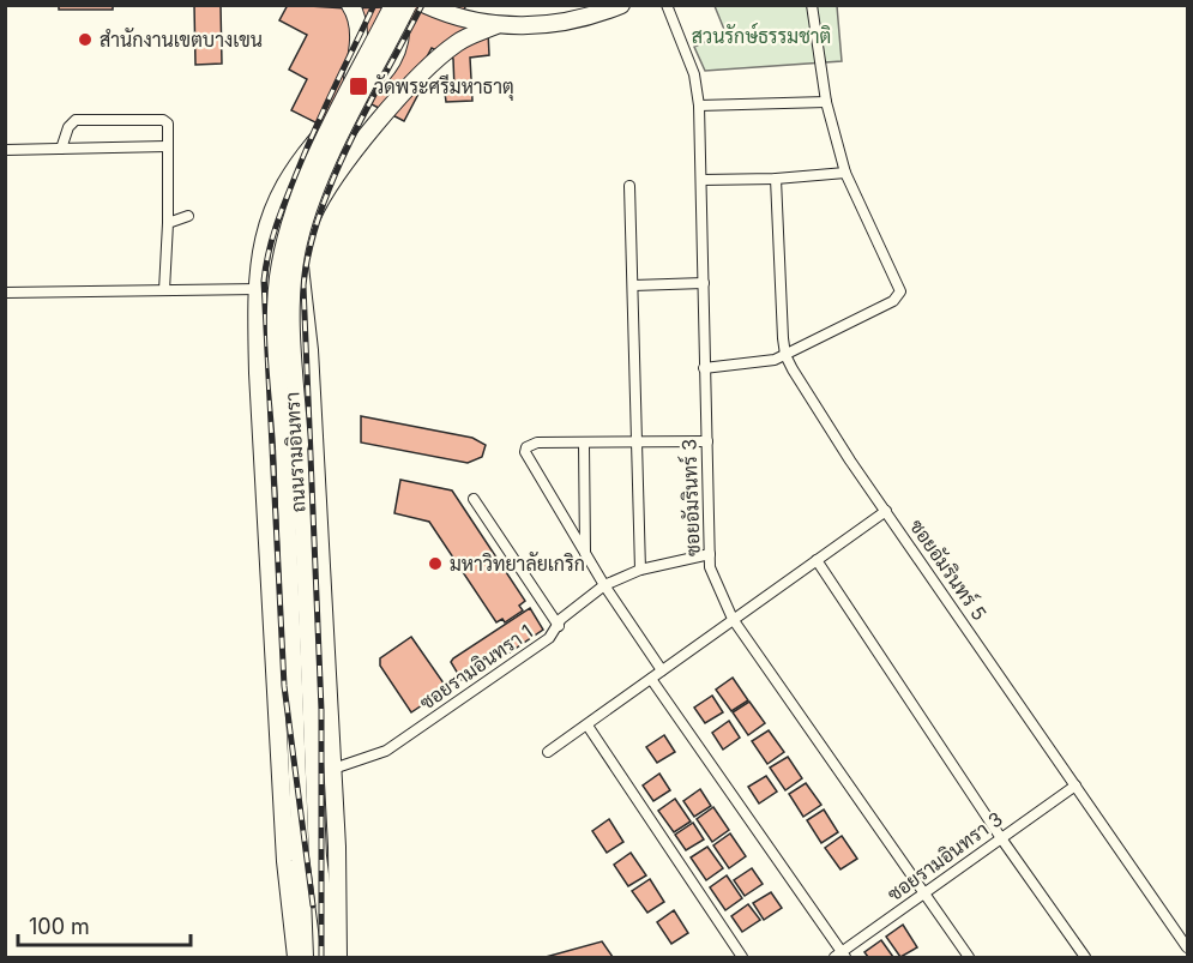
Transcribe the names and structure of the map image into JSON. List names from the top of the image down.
{
  "streets": {
    "main road": ["ถนนรามอินทรา"],
    "street": [
      "ซอยอัมรินทร์ 3",
      "ซอยอัมรินทร์ 5",
      "ซอยรามอินทรา 1",
      "ซอยรามอินทรา 3"
    ]
  },
  "crossings": [
    ["ถนนรามอินทรา", "ซอยรามอินทรา 1"],
    ["ซอยอัมรินทร์ 3", "ซอยรามอินทรา 1"],
    ["ซอยอัมรินทร์ 3", "ซอยรามอินทรา 3"],
    ["ซอยอัมรินทร์ 5", "ซอยรามอินทรา 3"]
  ],
  "parks": ["สวนรักษ์ธรรมชาติ"],
  "places": {
    "other": ["สำนักงานเขตบางเขน", "มหาวิทยาลัยเกริก"],
    "transit": ["วัดพระศรีมหาธาตุ"]
  },
  "scale_bar": "100 m"
}
